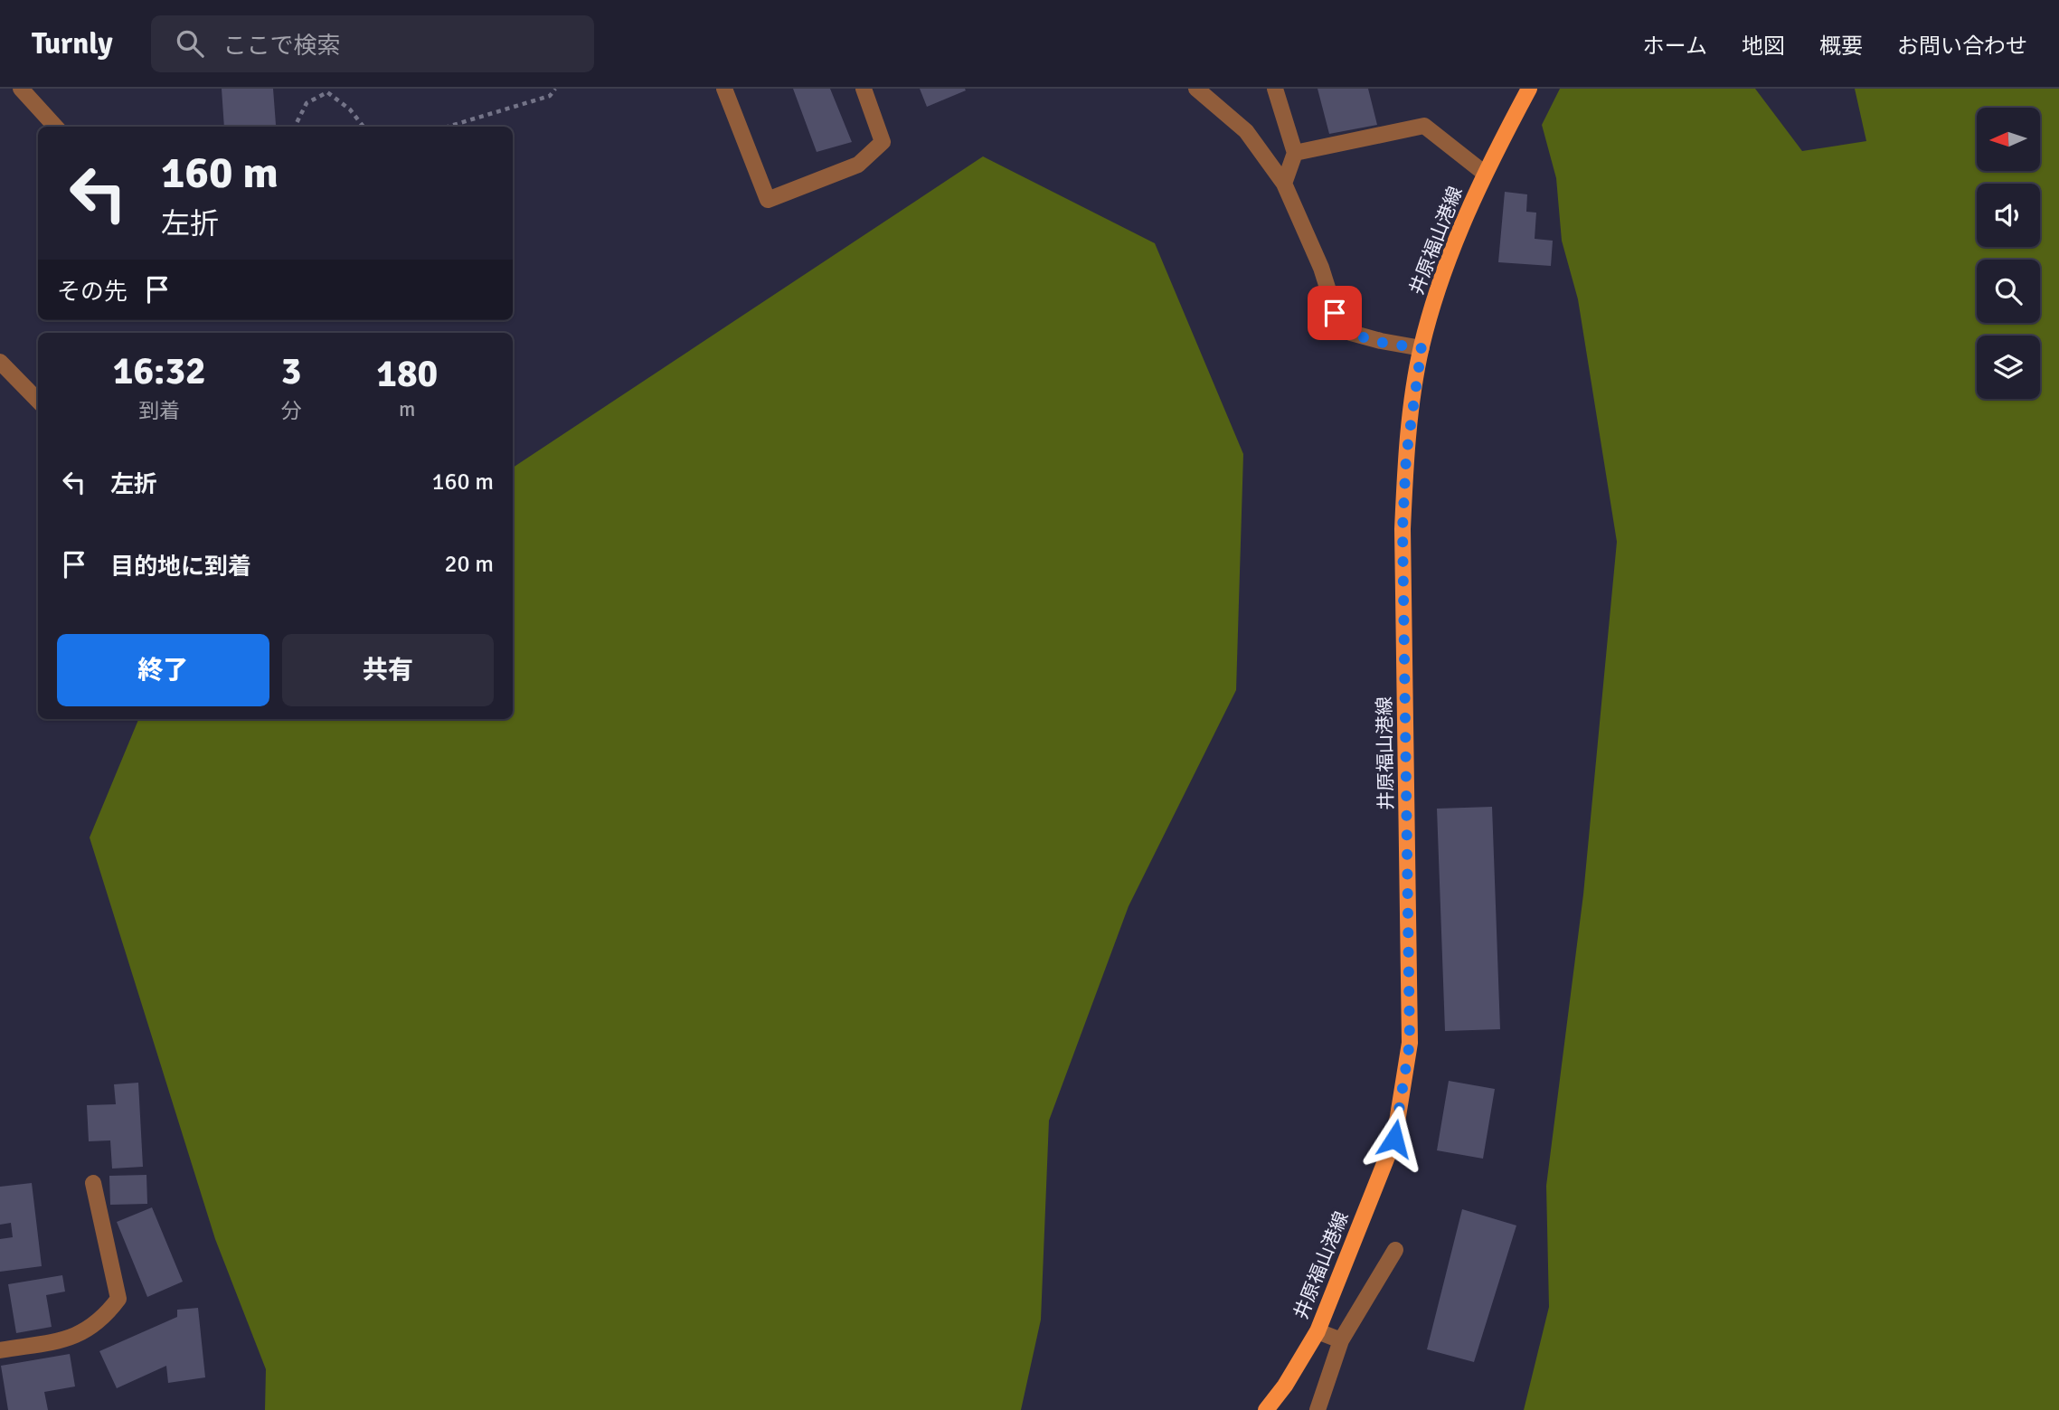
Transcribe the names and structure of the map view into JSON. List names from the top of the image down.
{
  "streets": {
    "main road": ["井原福山港線"]
  },
  "north": "left",
  "page": {
    "header": "Turnly",
    "search": "ここで検索",
    "nav": [
      "ホーム",
      "地図",
      "概要",
      "お問い合わせ"
    ],
    "turn": ["160 m", "左折"],
    "then": "その先",
    "eta": [
      "16:32",
      "到着",
      "3",
      "分",
      "180",
      "m"
    ],
    "list": [
      {
        "name": "左折",
        "value": "160 m"
      },
      {
        "name": "目的地に到着",
        "value": "20 m"
      }
    ],
    "buttons": ["終了", "共有"]
  }
}
